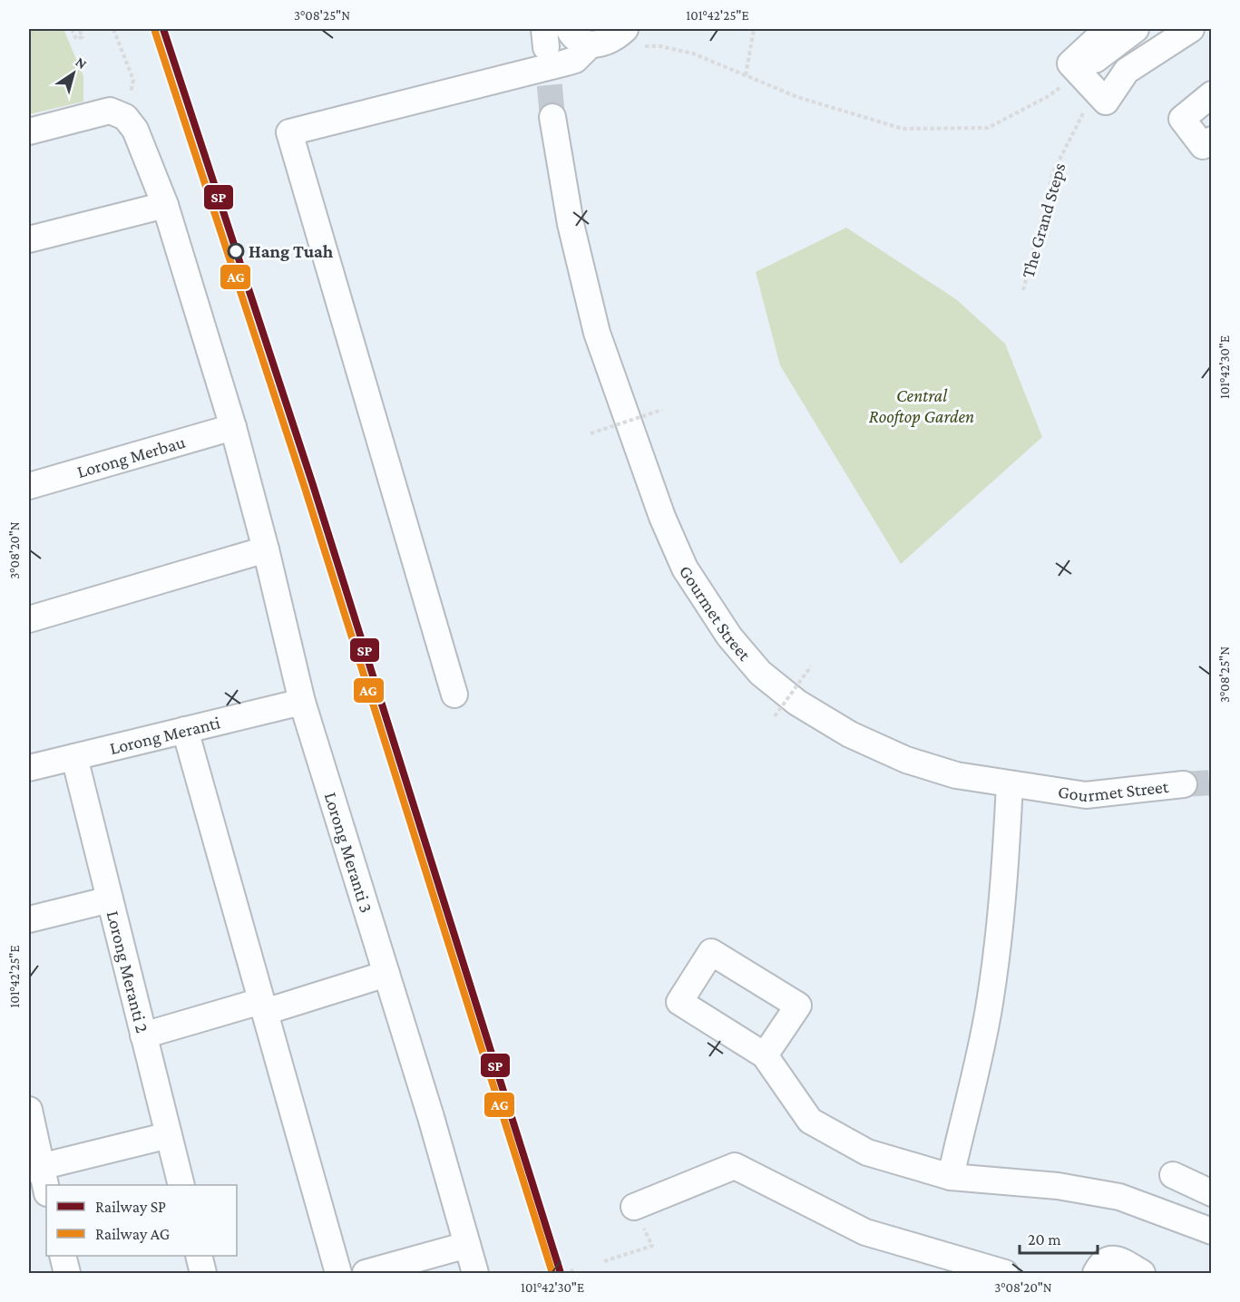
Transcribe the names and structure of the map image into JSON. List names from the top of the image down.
{
  "streets": {
    "street": [
      "Lorong Merbau",
      "Gourmet Street",
      "Lorong Meranti",
      "Lorong Meranti 3",
      "Lorong Meranti 2"
    ],
    "path": ["The Grand Steps"]
  },
  "crossings": [
    ["Lorong Merbau", "Lorong Meranti 3"],
    ["Lorong Meranti", "Lorong Meranti 3"],
    ["Lorong Meranti", "Lorong Meranti 2"]
  ],
  "parks": ["Central Rooftop Garden"],
  "places": ["Hang Tuah"],
  "lines": ["rail line SP", "rail line AG"],
  "legend": ["Railway SP", "Railway AG"],
  "scale_bar": "20 m",
  "north": "top right",
  "coordinates": [
    "3°08'25\"N",
    "101°42'25\"E",
    "101°42'30\"E",
    "3°08'20\"N"
  ]
}
